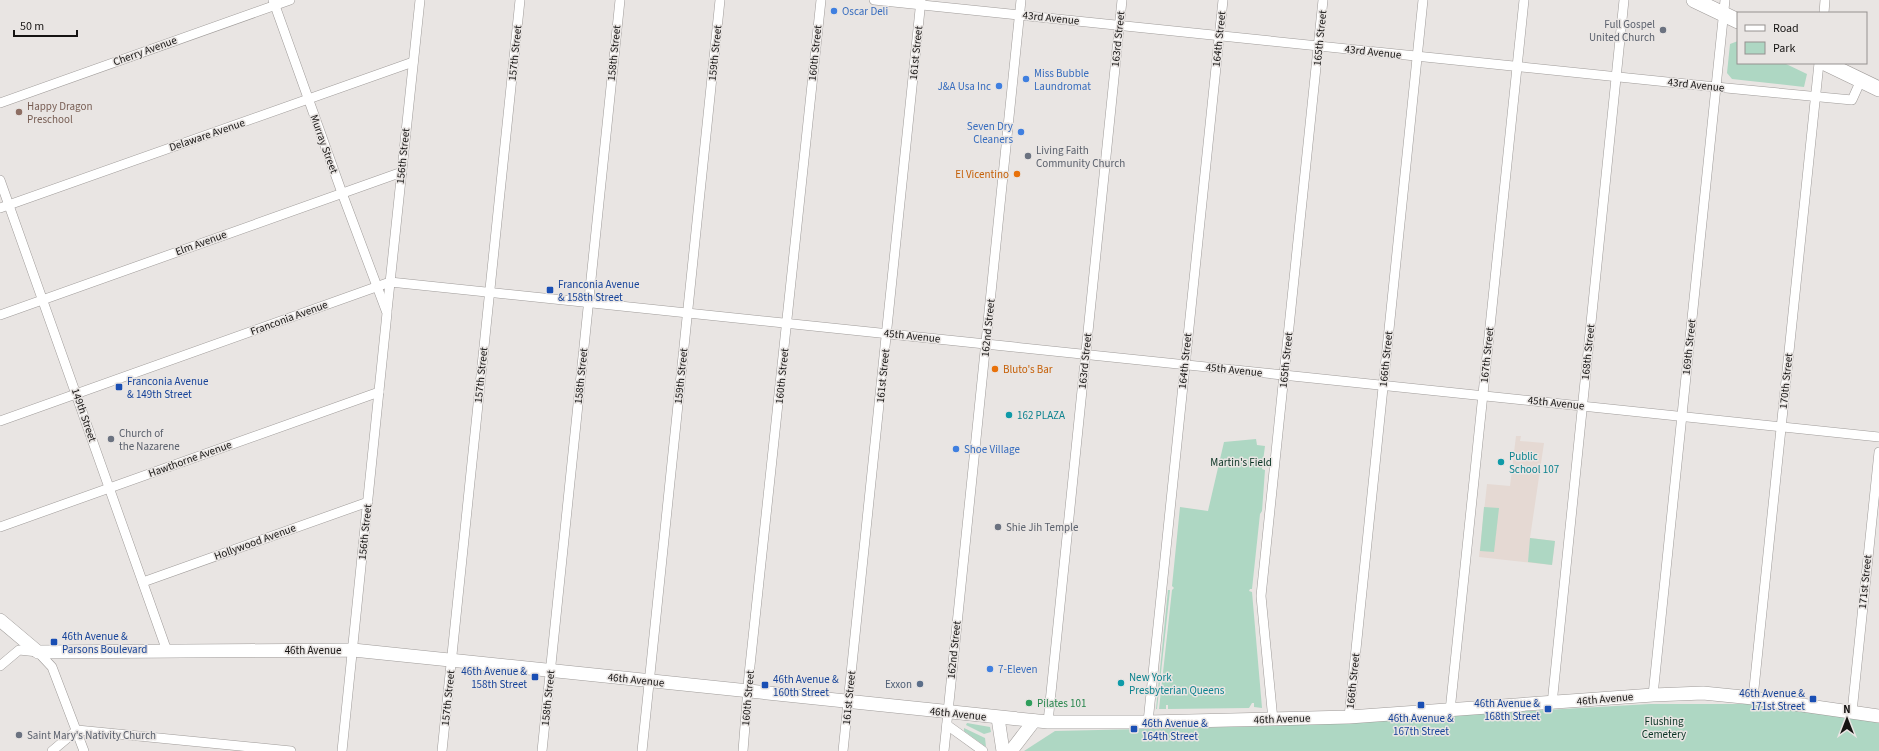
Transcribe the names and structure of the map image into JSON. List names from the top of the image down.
{
  "streets": {
    "street": [
      "43rd Avenue",
      "165th Street",
      "163rd Street",
      "164th Street",
      "Cherry Avenue",
      "157th Street",
      "158th Street",
      "159th Street",
      "160th Street",
      "161st Street",
      "Delaware Avenue",
      "Murray Street",
      "156th Street",
      "Elm Avenue",
      "Franconia Avenue",
      "162nd Street",
      "45th Avenue",
      "169th Street",
      "168th Street",
      "167th Street",
      "166th Street",
      "170th Street",
      "149th Street",
      "Hawthorne Avenue",
      "Hollywood Avenue",
      "171st Street",
      "46th Avenue"
    ]
  },
  "crossings": [
    ["43rd Avenue", "165th Street"],
    ["43rd Avenue", "163rd Street"],
    ["43rd Avenue", "164th Street"],
    ["43rd Avenue", "161st Street"],
    ["43rd Avenue", "162nd Street"],
    ["43rd Avenue", "169th Street"],
    ["43rd Avenue", "168th Street"],
    ["43rd Avenue", "167th Street"],
    ["43rd Avenue", "166th Street"],
    ["43rd Avenue", "170th Street"],
    ["165th Street", "45th Avenue"],
    ["165th Street", "46th Avenue"],
    ["163rd Street", "45th Avenue"],
    ["163rd Street", "46th Avenue"],
    ["164th Street", "45th Avenue"],
    ["164th Street", "46th Avenue"],
    ["Cherry Avenue", "Murray Street"],
    ["157th Street", "Franconia Avenue"],
    ["157th Street", "46th Avenue"],
    ["158th Street", "Franconia Avenue"],
    ["158th Street", "45th Avenue"],
    ["158th Street", "46th Avenue"],
    ["159th Street", "45th Avenue"],
    ["159th Street", "46th Avenue"],
    ["160th Street", "45th Avenue"],
    ["160th Street", "46th Avenue"],
    ["161st Street", "45th Avenue"],
    ["161st Street", "46th Avenue"],
    ["Delaware Avenue", "Murray Street"],
    ["Delaware Avenue", "156th Street"],
    ["Delaware Avenue", "149th Street"],
    ["Murray Street", "156th Street"],
    ["Murray Street", "Elm Avenue"],
    ["Murray Street", "Franconia Avenue"],
    ["156th Street", "Elm Avenue"],
    ["156th Street", "Franconia Avenue"],
    ["156th Street", "Hawthorne Avenue"],
    ["156th Street", "Hollywood Avenue"],
    ["156th Street", "46th Avenue"],
    ["Elm Avenue", "149th Street"],
    ["Franconia Avenue", "45th Avenue"],
    ["Franconia Avenue", "149th Street"],
    ["162nd Street", "45th Avenue"],
    ["162nd Street", "46th Avenue"],
    ["45th Avenue", "169th Street"],
    ["45th Avenue", "168th Street"],
    ["45th Avenue", "167th Street"],
    ["45th Avenue", "166th Street"],
    ["45th Avenue", "170th Street"],
    ["169th Street", "46th Avenue"],
    ["168th Street", "46th Avenue"],
    ["167th Street", "46th Avenue"],
    ["166th Street", "46th Avenue"],
    ["170th Street", "46th Avenue"],
    ["149th Street", "Hawthorne Avenue"],
    ["149th Street", "Hollywood Avenue"],
    ["149th Street", "46th Avenue"],
    ["171st Street", "46th Avenue"]
  ],
  "parks": ["Martin's Field", "Flushing Cemetery"],
  "places": {
    "other": [
      "Oscar Deli",
      "Full Gospel United Church",
      "Miss Bubble Laundromat",
      "J&A Usa Inc",
      "Happy Dragon Preschool",
      "Seven Dry Cleaners",
      "Living Faith Community Church",
      "El Vicentino",
      "Bluto's Bar",
      "162 PLAZA",
      "Church of the Nazarene",
      "Shoe Village",
      "Public School 107",
      "Shie Jih Temple",
      "7-Eleven",
      "New York Presbyterian Queens",
      "Exxon",
      "Pilates 101",
      "Saint Mary's Nativity Church"
    ],
    "transit": [
      "Franconia Avenue & 158th Street",
      "Franconia Avenue & 149th Street",
      "46th Avenue & Parsons Boulevard",
      "46th Avenue & 158th Street",
      "46th Avenue & 160th Street",
      "46th Avenue & 171st Street",
      "46th Avenue & 167th Street",
      "46th Avenue & 168th Street",
      "46th Avenue & 164th Street"
    ]
  },
  "legend": ["Road", "Park"],
  "scale_bar": "50 m",
  "north": "top"
}
